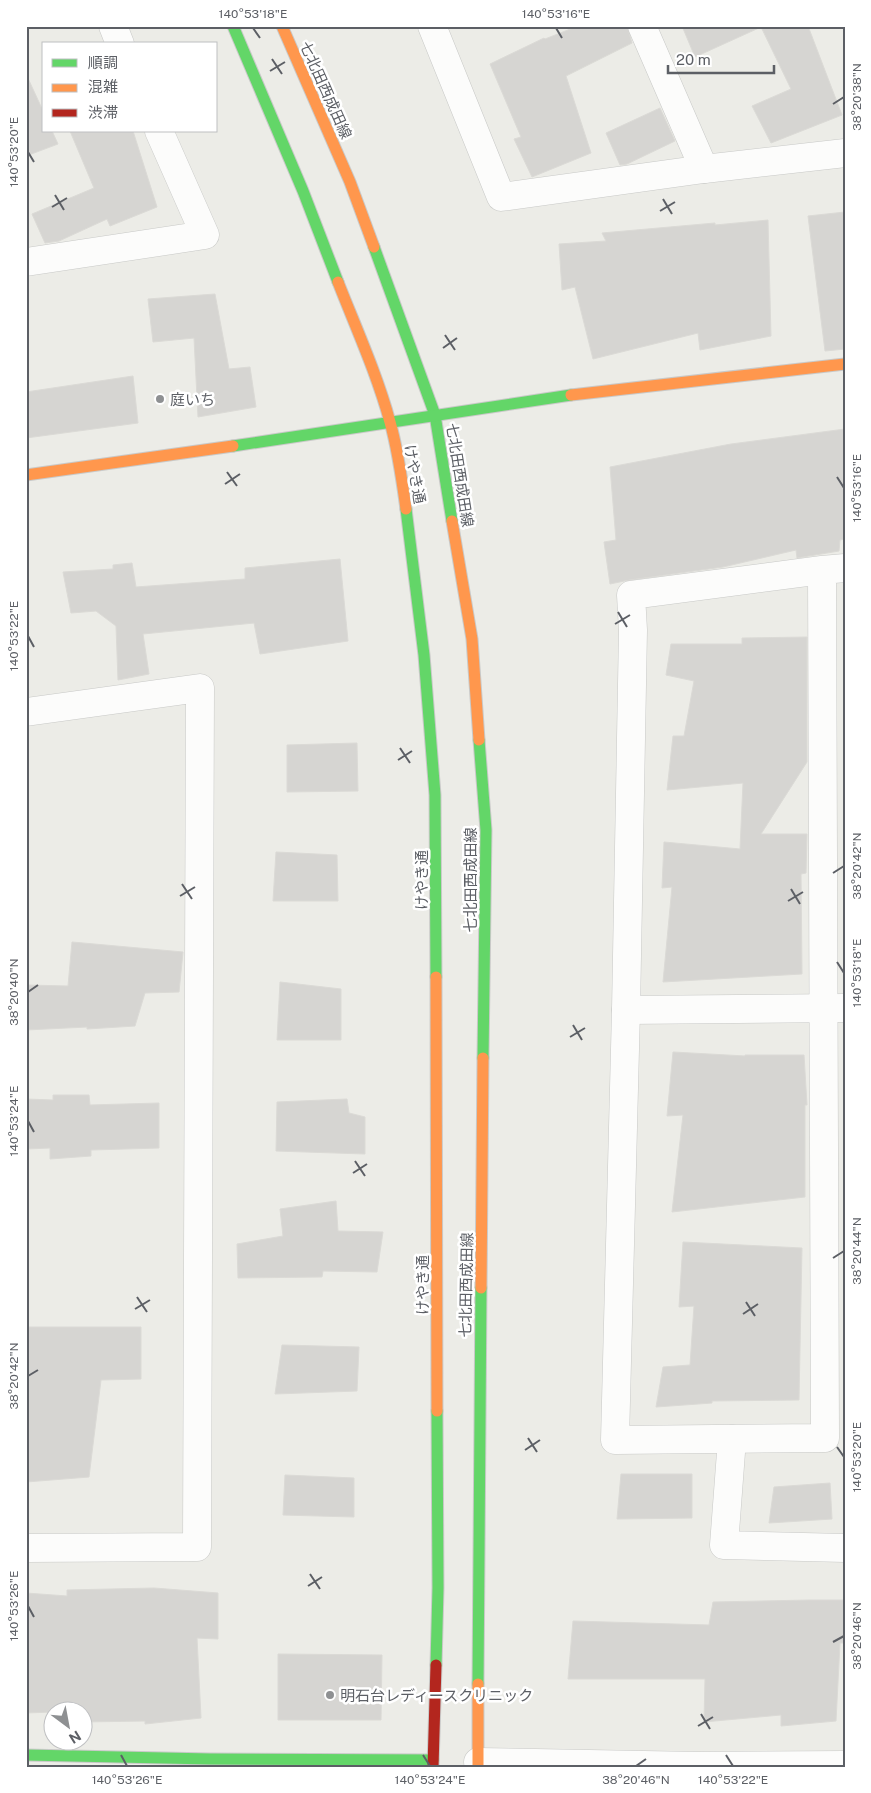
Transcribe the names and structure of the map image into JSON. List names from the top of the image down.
{
  "streets": {
    "street": ["七北田西成田線", "けやき通"]
  },
  "places": ["庭いち", "明石台レディースクリニック"],
  "legend": ["順調", "混雑", "渋滞"],
  "scale_bar": "20 m",
  "north": "bottom right",
  "coordinates": [
    "140°53'18\"E",
    "140°53'16\"E",
    "38°20'38\"N",
    "140°53'20\"E",
    "140°53'22\"E",
    "38°20'42\"N",
    "38°20'40\"N",
    "140°53'24\"E",
    "38°20'44\"N",
    "140°53'26\"E",
    "38°20'46\"N"
  ]
}
